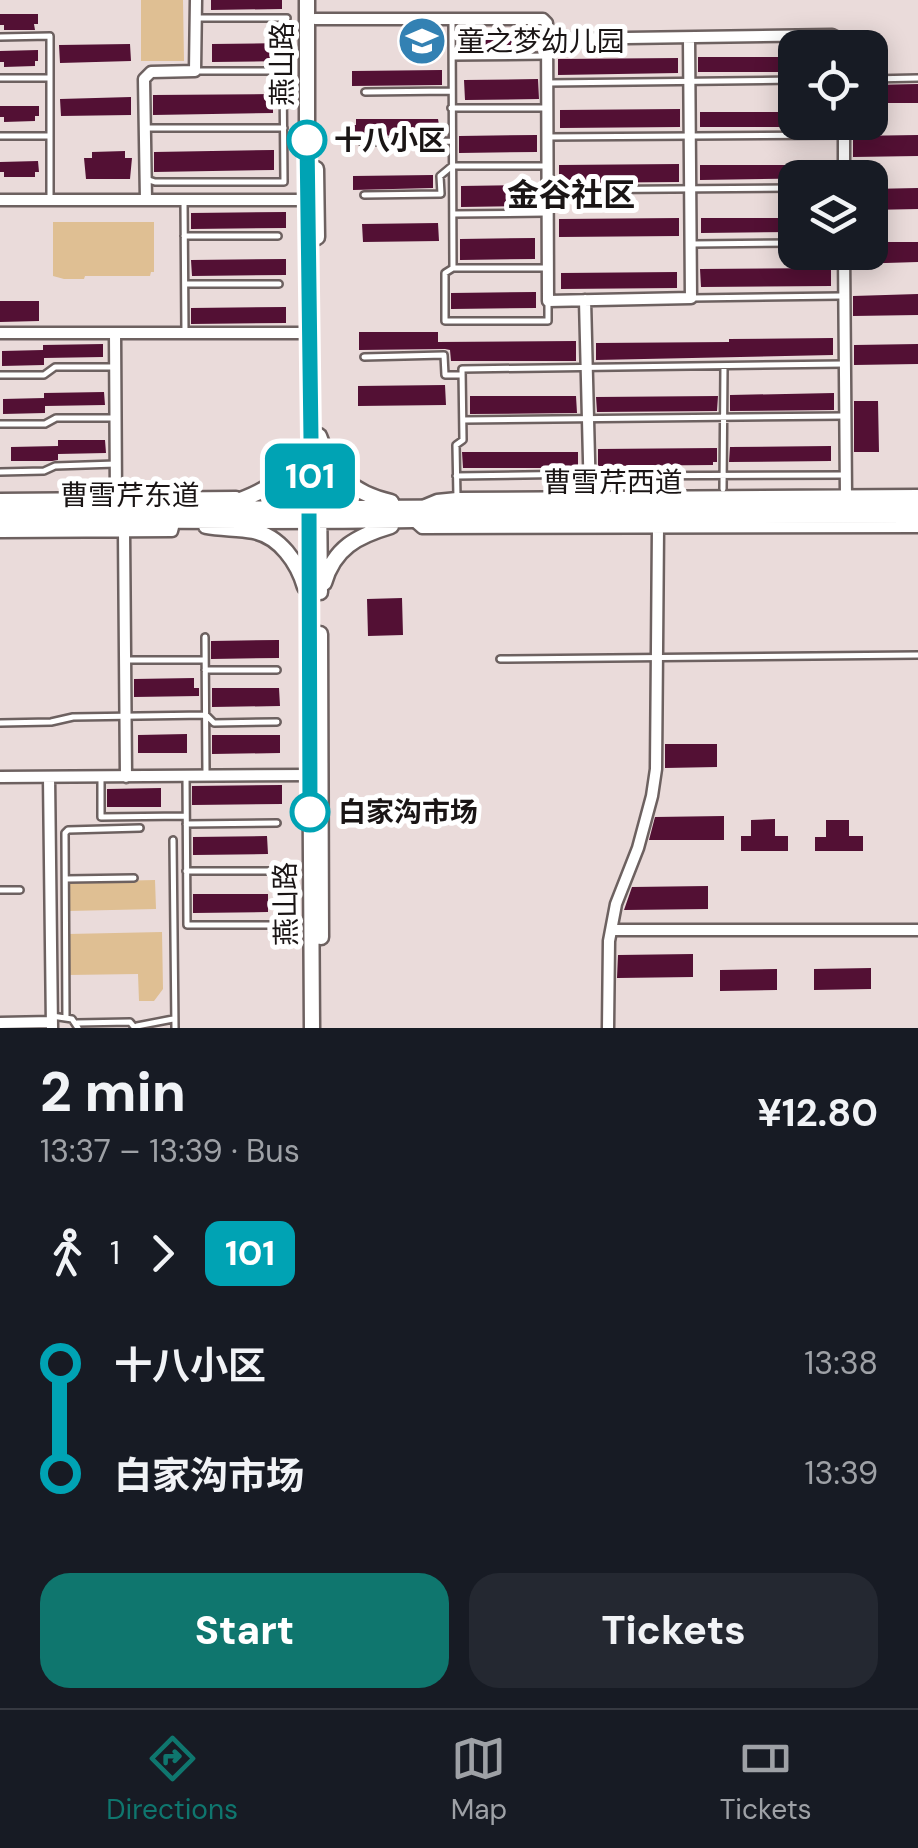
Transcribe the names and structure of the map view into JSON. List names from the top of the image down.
{
  "streets": {
    "main road": ["燕山路", "曹雪芹西道", "曹雪芹东道"]
  },
  "crossings": [
    ["燕山路", "曹雪芹西道"],
    ["燕山路", "曹雪芹东道"],
    ["曹雪芹西道", "曹雪芹东道"]
  ],
  "districts": ["金谷社区"],
  "places": {
    "school or university": ["童之梦幼儿园"],
    "other": ["十八小区", "白家沟市场"]
  },
  "lines": ["bus line 101"],
  "page": {
    "on_map": "101",
    "heading": ["2 min", "13:37 – 13:39 · Bus", "¥12.80"],
    "legs": ["1", "101"],
    "list": [
      {
        "name": "十八小区",
        "value": "13:38"
      },
      {
        "name": "白家沟市场",
        "value": "13:39"
      }
    ],
    "buttons": ["Start", "Tickets"],
    "tabs": ["Directions", "Map", "Tickets"]
  }
}
